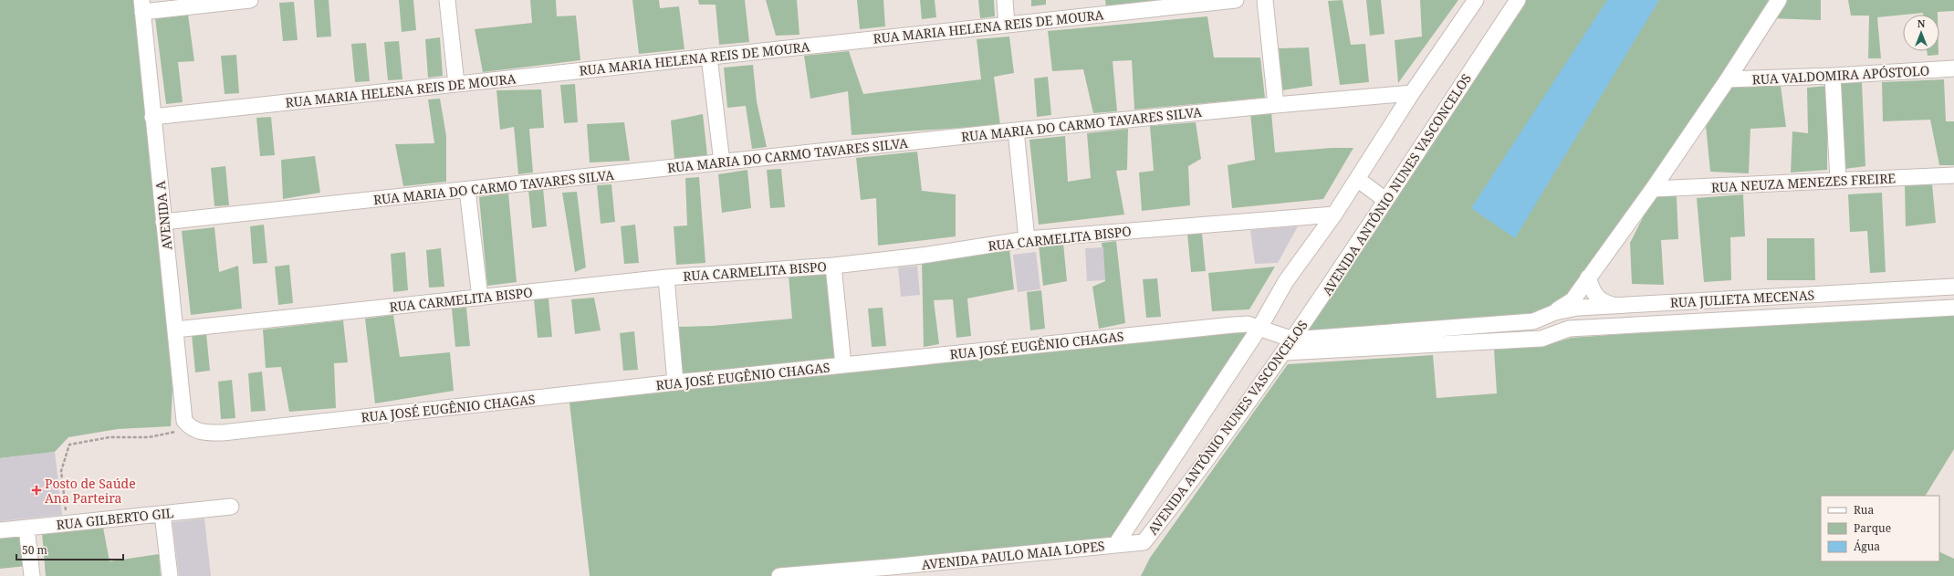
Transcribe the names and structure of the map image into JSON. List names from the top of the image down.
{
  "streets": {
    "street": [
      "RUA MARIA HELENA REIS DE MOURA",
      "RUA VALDOMIRA APÓSTOLO",
      "RUA MARIA DO CARMO TAVARES SILVA",
      "RUA NEUZA MENEZES FREIRE",
      "AVENIDA ANTÔNIO NUNES VASCONCELOS",
      "AVENIDA A",
      "RUA CARMELITA BISPO",
      "RUA JULIETA MECENAS",
      "RUA JOSÉ EUGÊNIO CHAGAS",
      "RUA GILBERTO GIL",
      "AVENIDA PAULO MAIA LOPES"
    ]
  },
  "crossings": [
    ["RUA MARIA HELENA REIS DE MOURA", "AVENIDA A"],
    ["RUA MARIA DO CARMO TAVARES SILVA", "AVENIDA ANTÔNIO NUNES VASCONCELOS"],
    ["RUA MARIA DO CARMO TAVARES SILVA", "AVENIDA A"],
    ["AVENIDA ANTÔNIO NUNES VASCONCELOS", "RUA CARMELITA BISPO"],
    ["AVENIDA ANTÔNIO NUNES VASCONCELOS", "RUA JULIETA MECENAS"],
    ["AVENIDA ANTÔNIO NUNES VASCONCELOS", "RUA JOSÉ EUGÊNIO CHAGAS"],
    ["AVENIDA ANTÔNIO NUNES VASCONCELOS", "AVENIDA PAULO MAIA LOPES"],
    ["AVENIDA A", "RUA CARMELITA BISPO"],
    ["AVENIDA A", "RUA JOSÉ EUGÊNIO CHAGAS"],
    ["RUA JULIETA MECENAS", "RUA JOSÉ EUGÊNIO CHAGAS"]
  ],
  "places": {
    "health": ["Posto de Saúde Ana Parteira"]
  },
  "legend": ["Rua", "Parque", "Água"],
  "scale_bar": "50 m",
  "north": "top"
}
